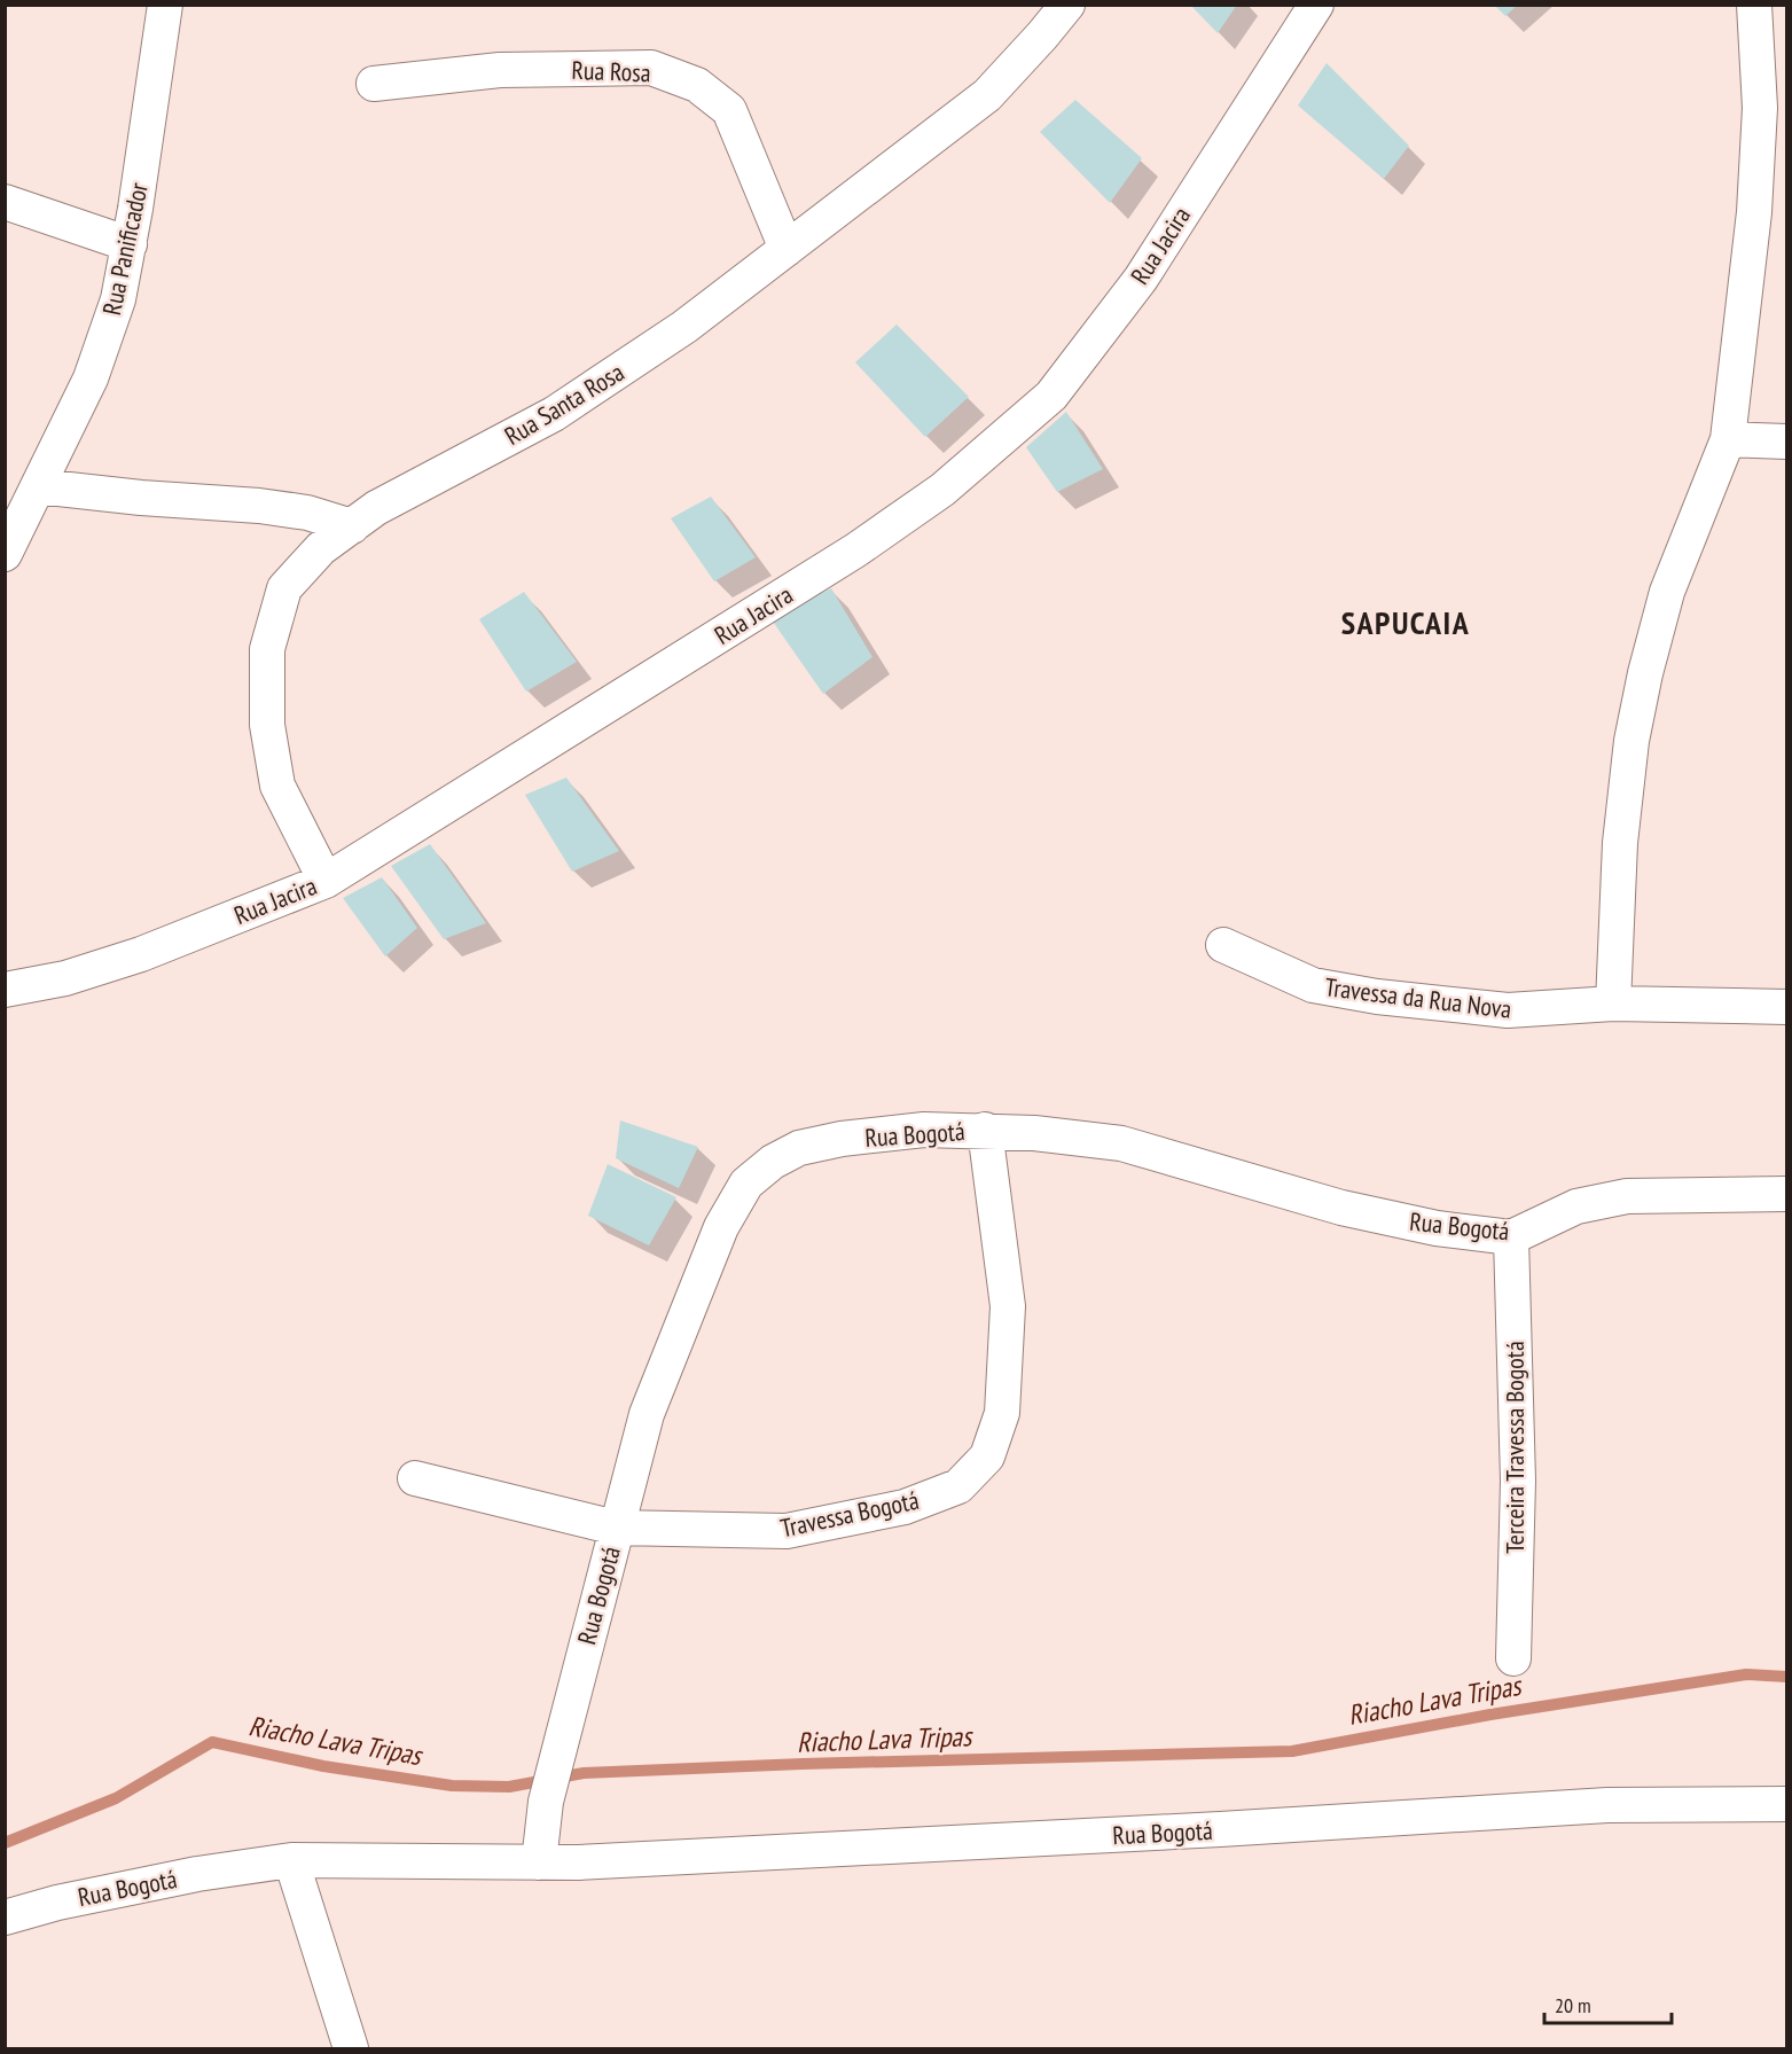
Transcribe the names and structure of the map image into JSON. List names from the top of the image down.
{
  "streets": {
    "street": [
      "Rua Rosa",
      "Rua Jacira",
      "Rua Panificador",
      "Rua Santa Rosa",
      "Travessa da Rua Nova",
      "Rua Bogotá",
      "Terceira Travessa Bogotá",
      "Travessa Bogotá"
    ]
  },
  "crossings": [
    ["Rua Rosa", "Rua Santa Rosa"],
    ["Rua Jacira", "Rua Santa Rosa"],
    ["Rua Bogotá", "Terceira Travessa Bogotá"],
    ["Rua Bogotá", "Travessa Bogotá"]
  ],
  "districts": ["SAPUCAIA"],
  "water": ["Riacho Lava Tripas"],
  "scale_bar": "20 m"
}
